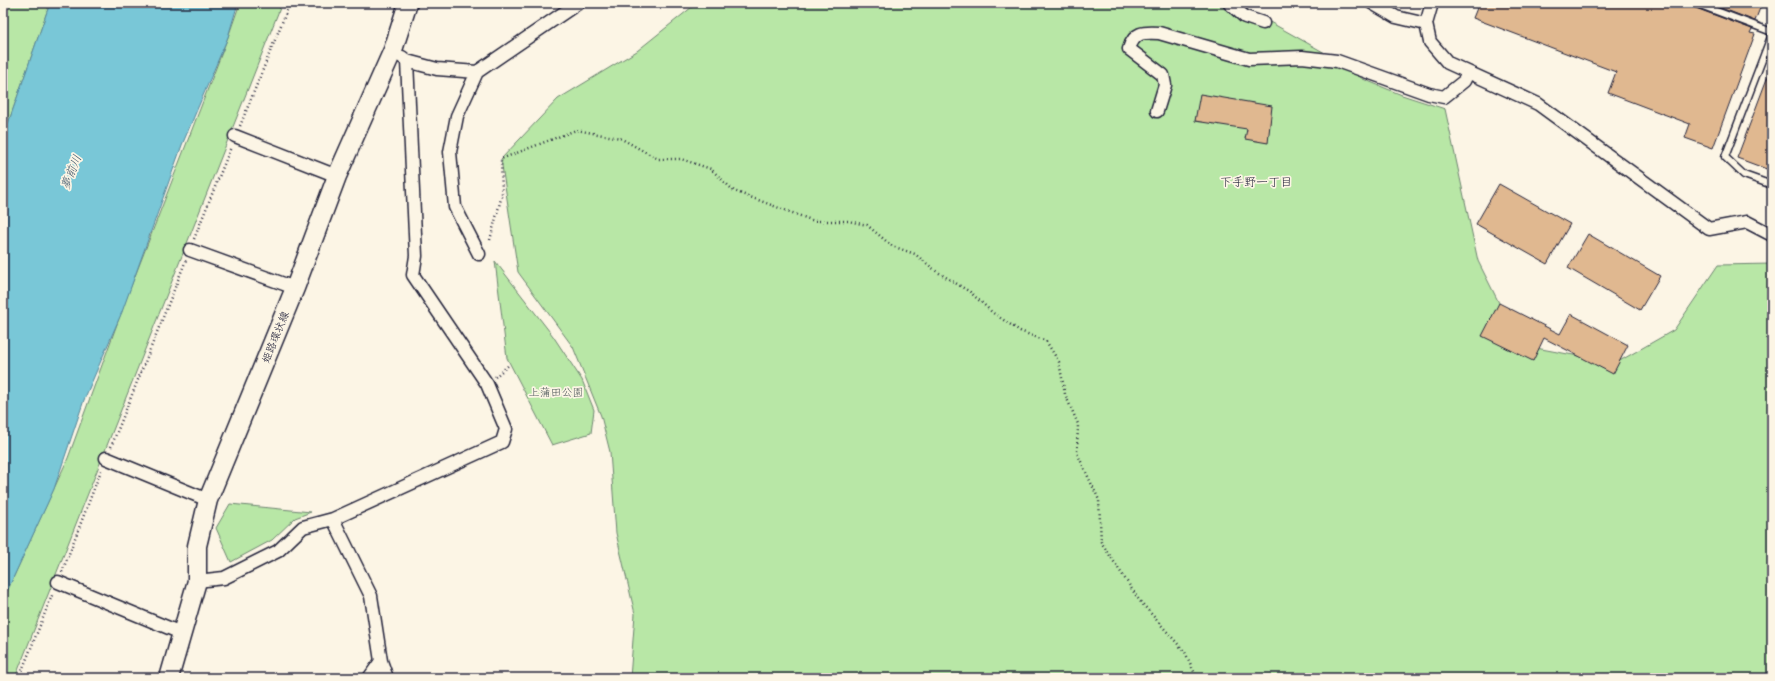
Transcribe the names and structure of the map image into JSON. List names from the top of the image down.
{
  "streets": {
    "main road": ["姫路環状線"]
  },
  "districts": ["下手野一丁目"],
  "water": ["夢前川"],
  "parks": ["上蒲田公園"]
}
